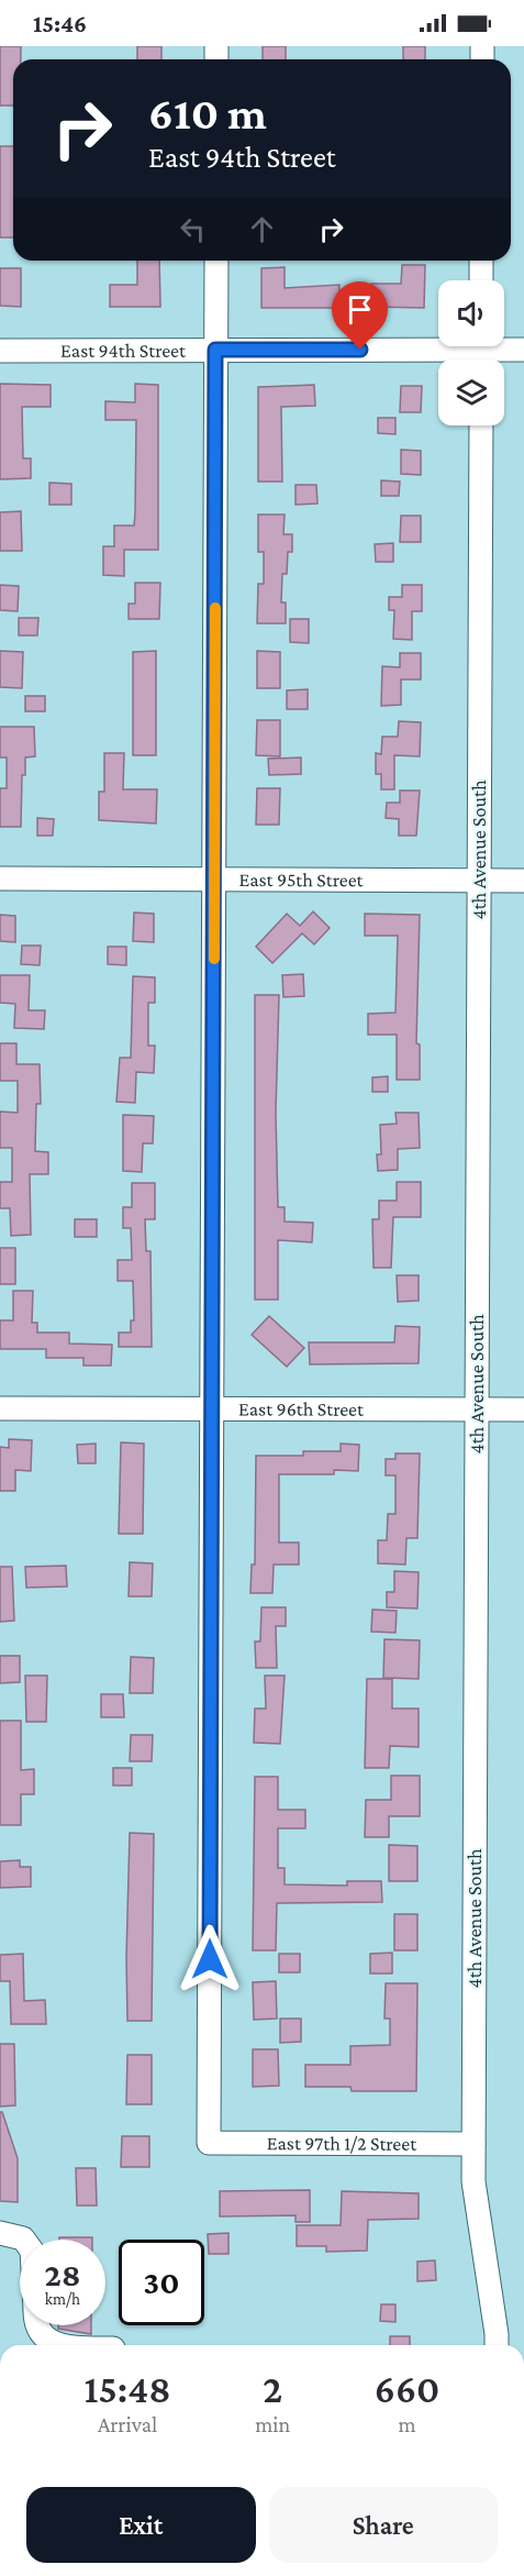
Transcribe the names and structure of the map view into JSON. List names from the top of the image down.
{
  "streets": {
    "street": [
      "East 94th Street",
      "4th Avenue South",
      "East 95th Street",
      "East 96th Street",
      "East 97th 1/2 Street"
    ]
  },
  "crossings": [
    ["4th Avenue South", "East 95th Street"],
    ["4th Avenue South", "East 96th Street"],
    ["4th Avenue South", "East 97th 1/2 Street"],
    ["East 96th Street", "East 97th 1/2 Street"]
  ],
  "page": {
    "status": "15:46",
    "turn": ["610 m", "East 94th Street"],
    "speed": "28 km/h",
    "limit": "30",
    "eta": [
      "15:48",
      "Arrival",
      "2",
      "min",
      "660",
      "m"
    ],
    "buttons": ["Exit", "Share"]
  }
}
